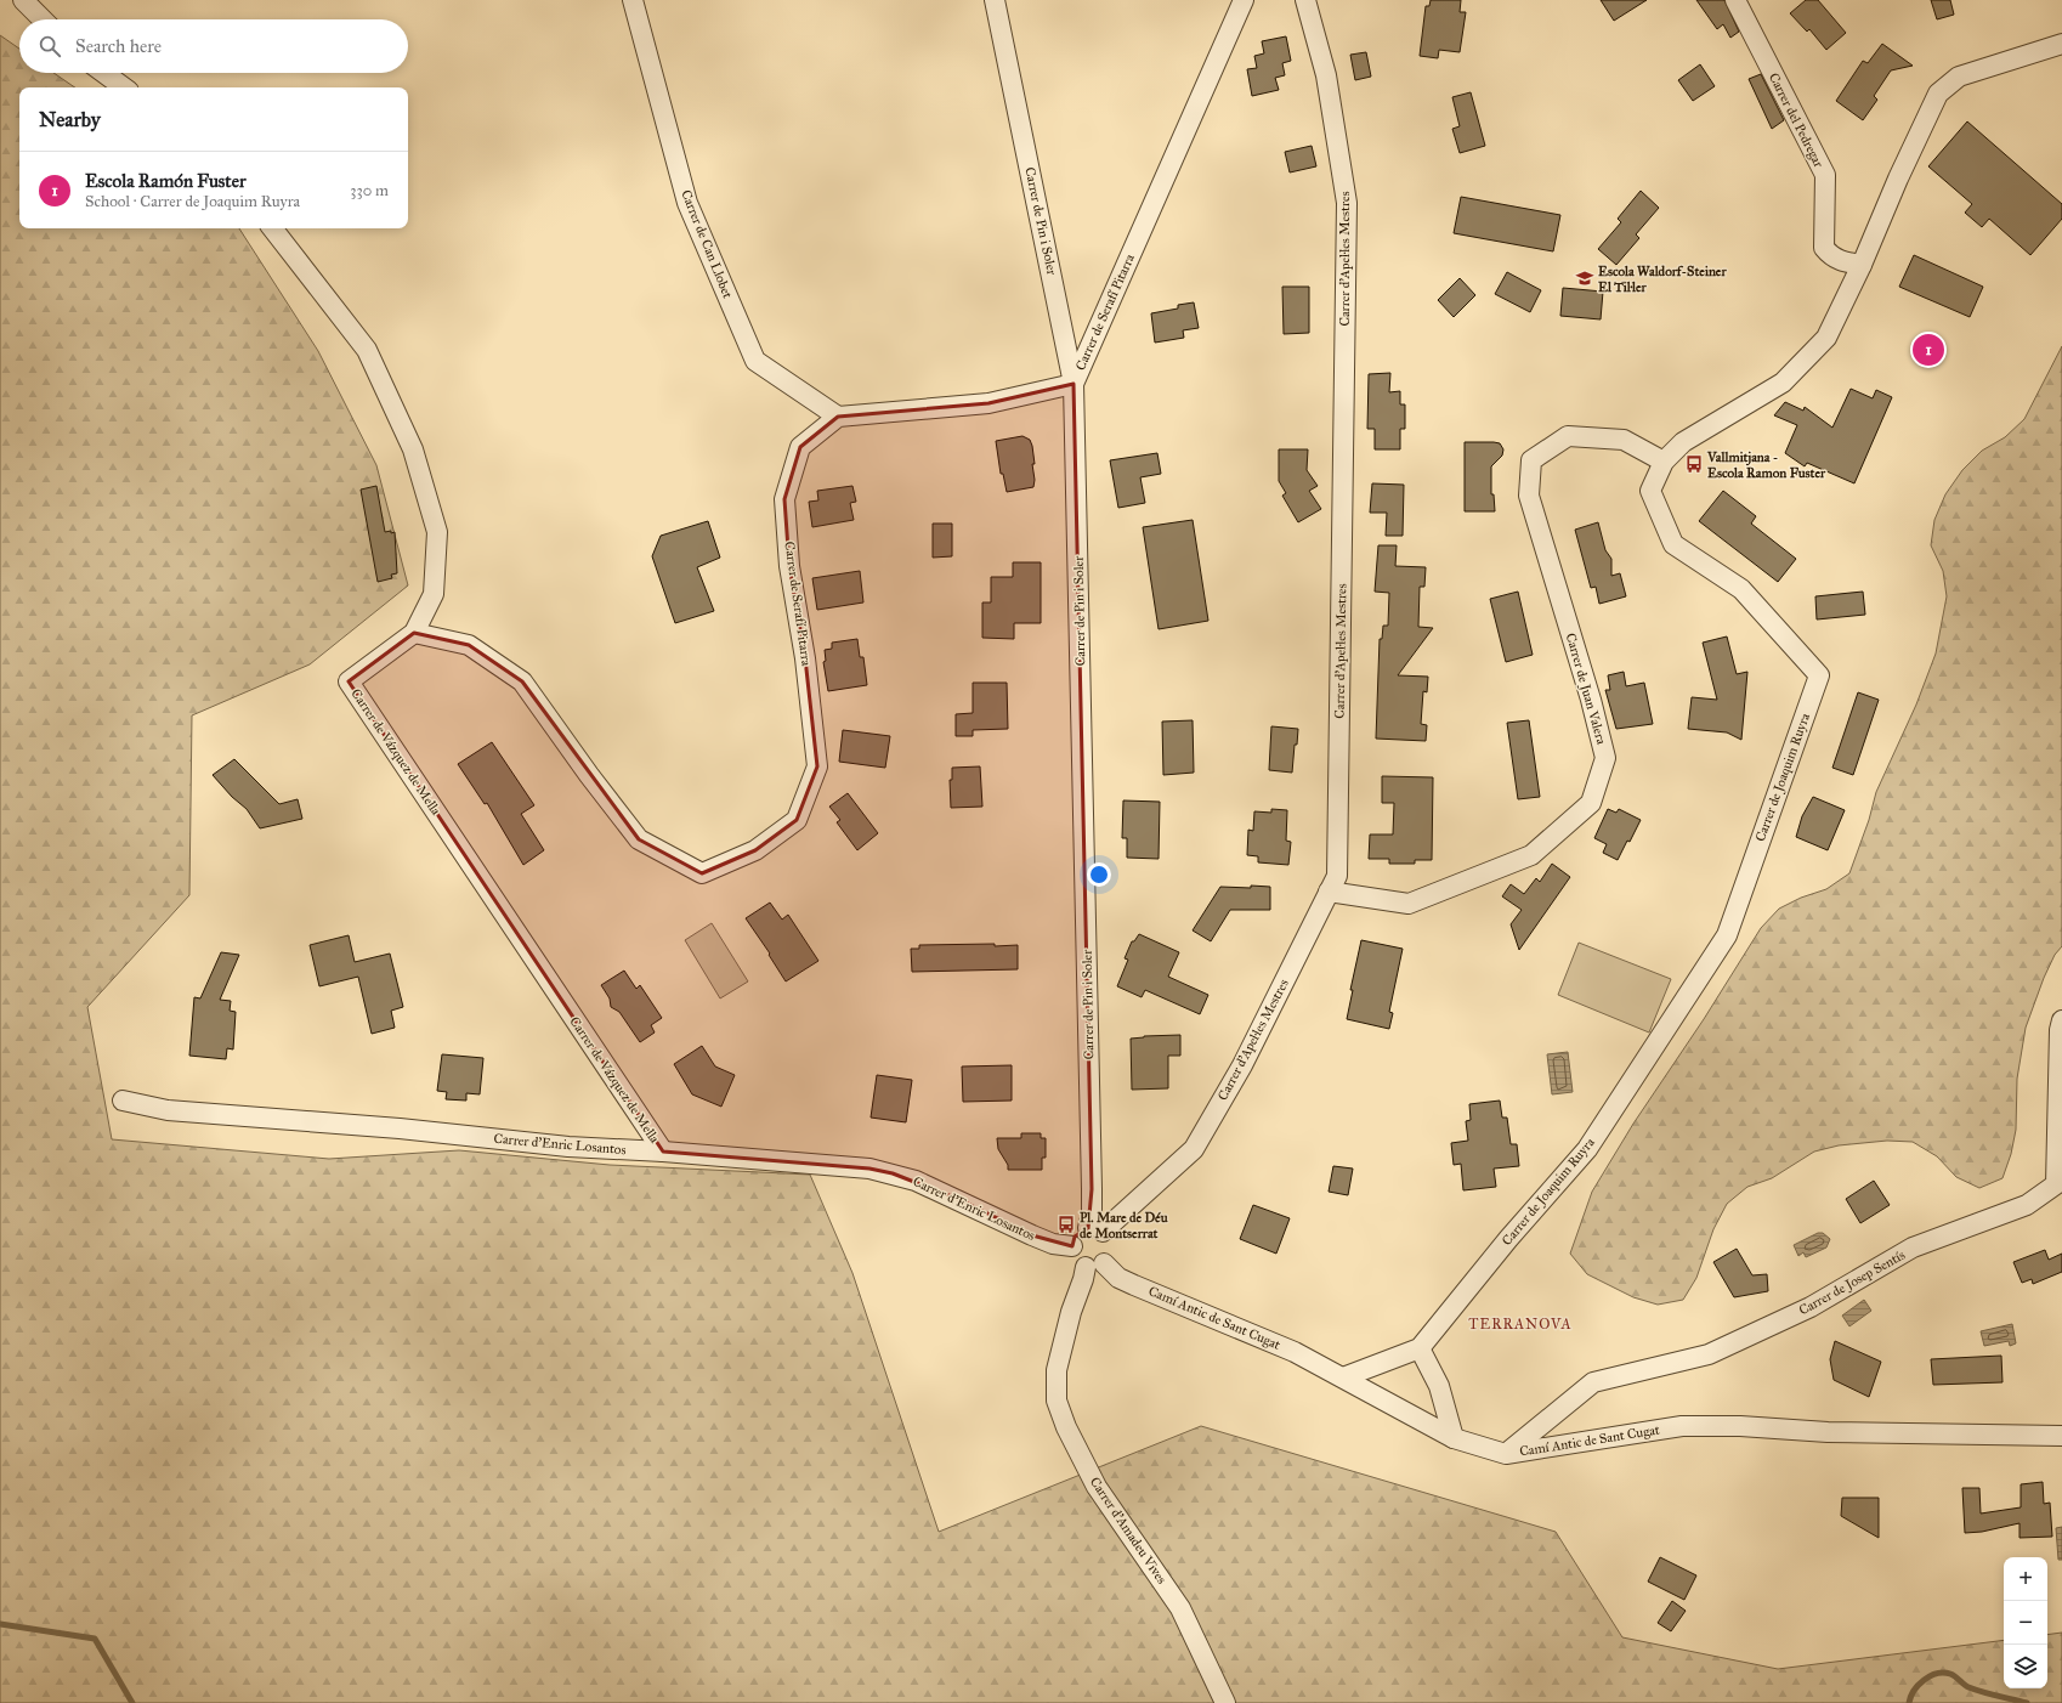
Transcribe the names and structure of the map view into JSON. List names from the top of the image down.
{
  "streets": {
    "street": [
      "Carrer del Pedregar",
      "Carrer de Pin i Soler",
      "Carrer de Can Llobet",
      "Carrer d'Apel·les Mestres",
      "Carrer de Serafí Pitarra",
      "Carrer de Juan Valera",
      "Carrer de Vázquez de Mella",
      "Carrer de Joaquim Ruyra",
      "Carrer d'Enric Losantos",
      "Carrer de Josep Sentís",
      "Camí Antic de Sant Cugat",
      "Carrer d'Amadeu Vives"
    ]
  },
  "crossings": [
    ["Carrer del Pedregar", "Carrer de Joaquim Ruyra"],
    ["Carrer de Pin i Soler", "Carrer d'Apel·les Mestres"],
    ["Carrer de Pin i Soler", "Carrer de Serafí Pitarra"],
    ["Carrer de Pin i Soler", "Carrer d'Enric Losantos"],
    ["Carrer de Pin i Soler", "Camí Antic de Sant Cugat"],
    ["Carrer de Pin i Soler", "Carrer d'Amadeu Vives"],
    ["Carrer de Can Llobet", "Carrer de Serafí Pitarra"],
    ["Carrer d'Apel·les Mestres", "Carrer de Juan Valera"],
    ["Carrer d'Apel·les Mestres", "Carrer d'Enric Losantos"],
    ["Carrer d'Apel·les Mestres", "Camí Antic de Sant Cugat"],
    ["Carrer d'Apel·les Mestres", "Carrer d'Amadeu Vives"],
    ["Carrer de Serafí Pitarra", "Carrer de Vázquez de Mella"],
    ["Carrer de Juan Valera", "Carrer de Joaquim Ruyra"],
    ["Carrer de Vázquez de Mella", "Carrer d'Enric Losantos"],
    ["Carrer d'Enric Losantos", "Camí Antic de Sant Cugat"],
    ["Carrer d'Enric Losantos", "Carrer d'Amadeu Vives"],
    ["Carrer de Josep Sentís", "Camí Antic de Sant Cugat"],
    ["Camí Antic de Sant Cugat", "Carrer d'Amadeu Vives"]
  ],
  "districts": ["TERRANOVA"],
  "places": {
    "school or university": ["Escola Waldorf-Steiner El Til·ler"],
    "bus stop": ["Vallmitjana - Escola Ramon Fuster", "Pl. Mare de Déu de Montserrat"]
  },
  "page": {
    "search": "Search here",
    "heading": "Nearby",
    "list": [
      {
        "mark": "1",
        "name": "Escola Ramón Fuster",
        "note": "School · Carrer de Joaquim Ruyra",
        "value": "330 m"
      }
    ],
    "pins": "1",
    "map_buttons": ["+", "−"]
  }
}
